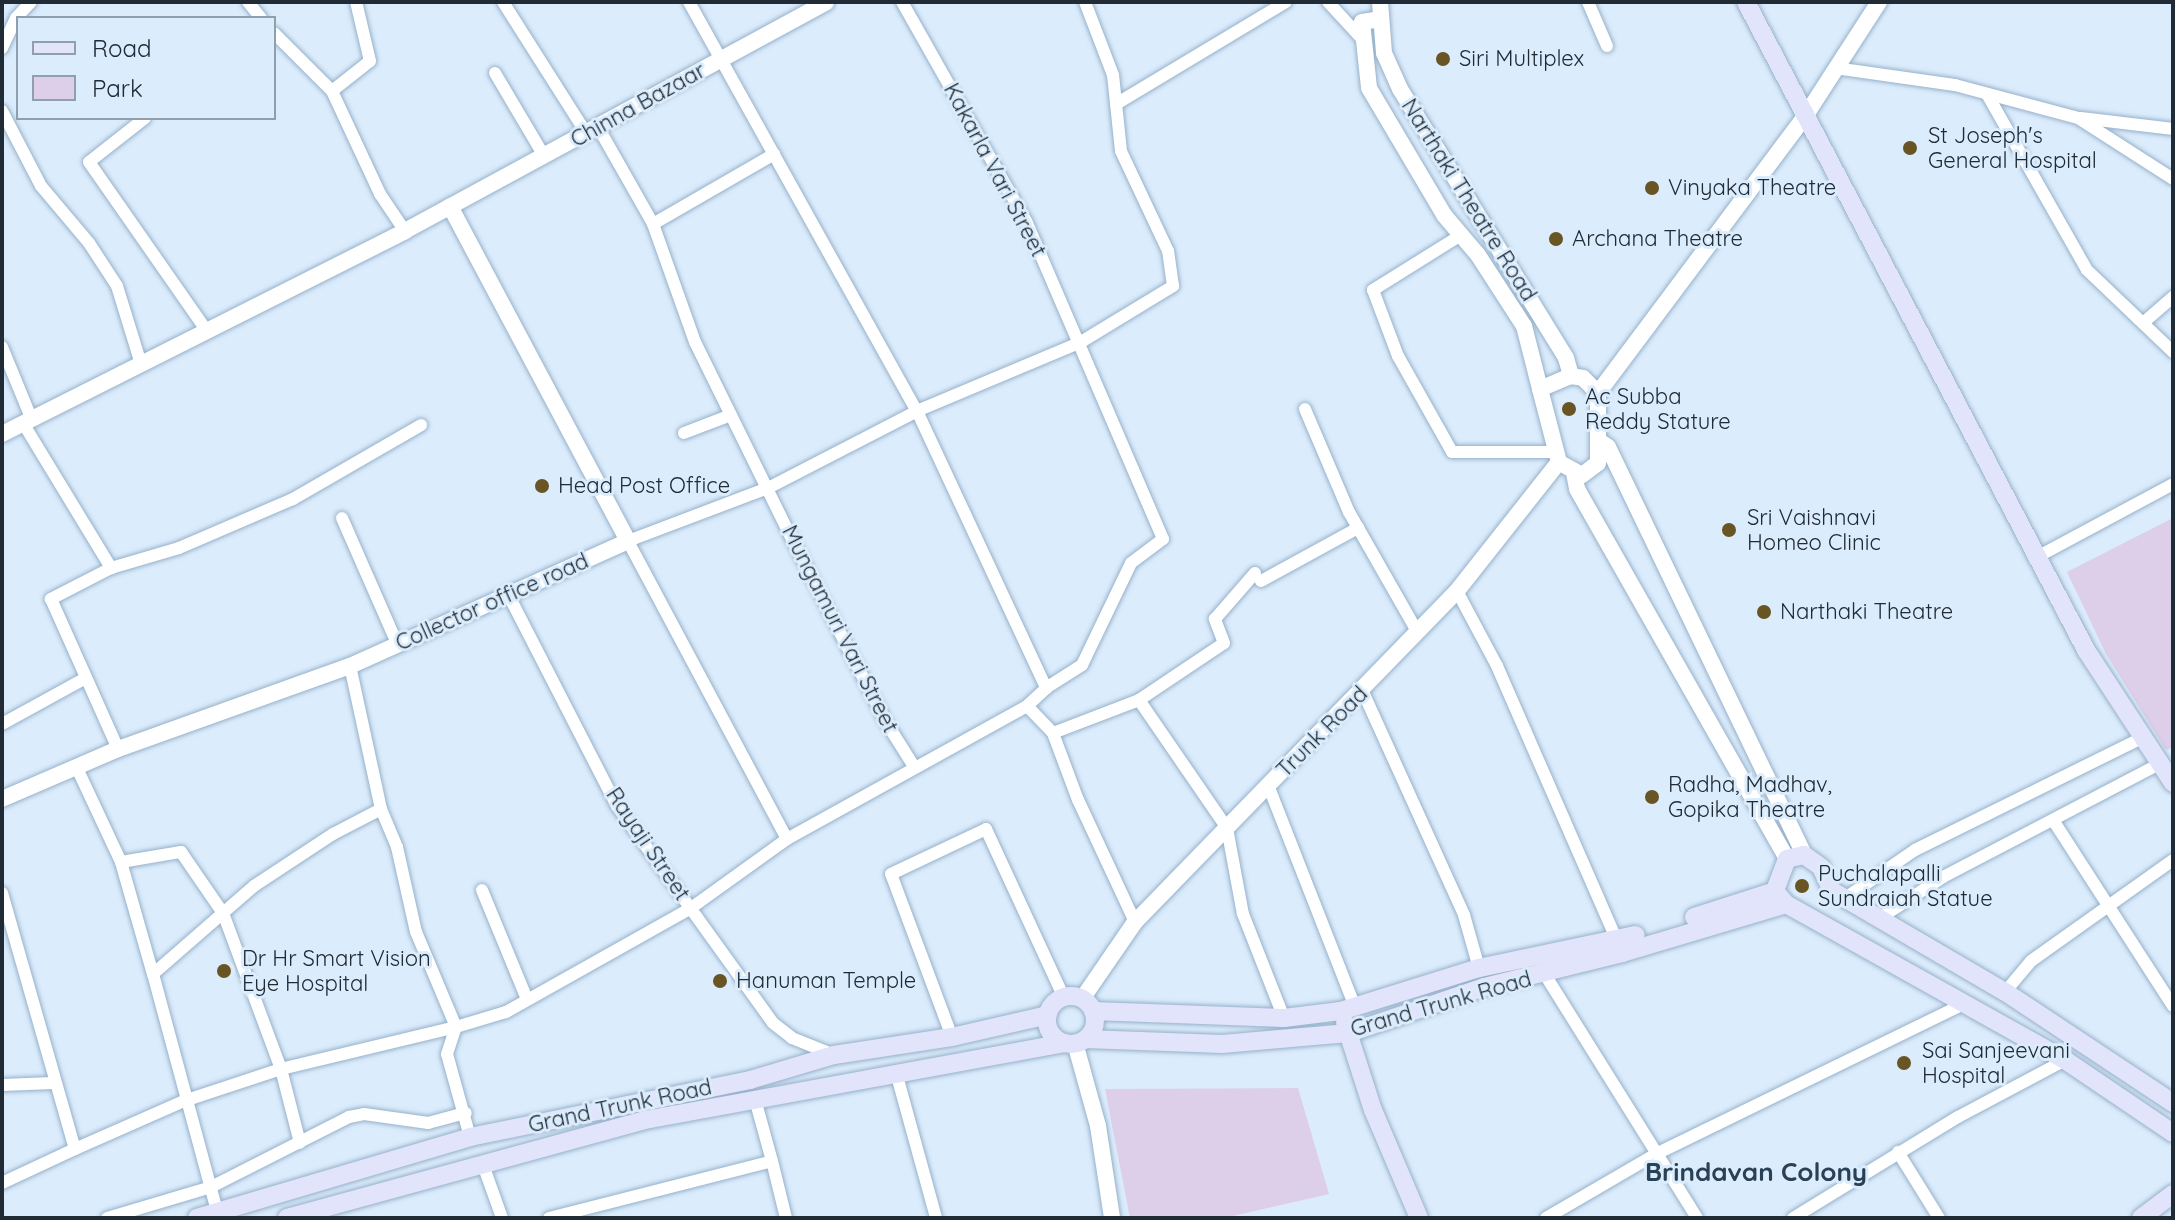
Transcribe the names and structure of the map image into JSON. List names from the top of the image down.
{
  "streets": {
    "main road": ["Grand Trunk Road"],
    "street": [
      "Chinna Bazaar",
      "Kakarla Vari Street",
      "Narthaki Theatre Road",
      "Collector office road",
      "Mungamuri Vari Street",
      "Trunk Road",
      "Rayaji Street"
    ]
  },
  "crossings": [
    ["Chinna Bazaar", "Mungamuri Vari Street"],
    ["Narthaki Theatre Road", "Trunk Road"],
    ["Collector office road", "Rayaji Street"],
    ["Rayaji Street", "Grand Trunk Road"]
  ],
  "districts": ["Brindavan Colony"],
  "places": [
    "Siri Multiplex",
    "St Joseph's General Hospital",
    "Vinyaka Theatre",
    "Archana Theatre",
    "Ac Subba Reddy Stature",
    "Head Post Office",
    "Sri Vaishnavi Homeo Clinic",
    "Narthaki Theatre",
    "Radha, Madhav, Gopika Theatre",
    "Puchalapalli Sundraiah Statue",
    "Dr Hr Smart Vision Eye Hospital",
    "Hanuman Temple",
    "Sai Sanjeevani Hospital"
  ],
  "legend": ["Road", "Park"]
}
